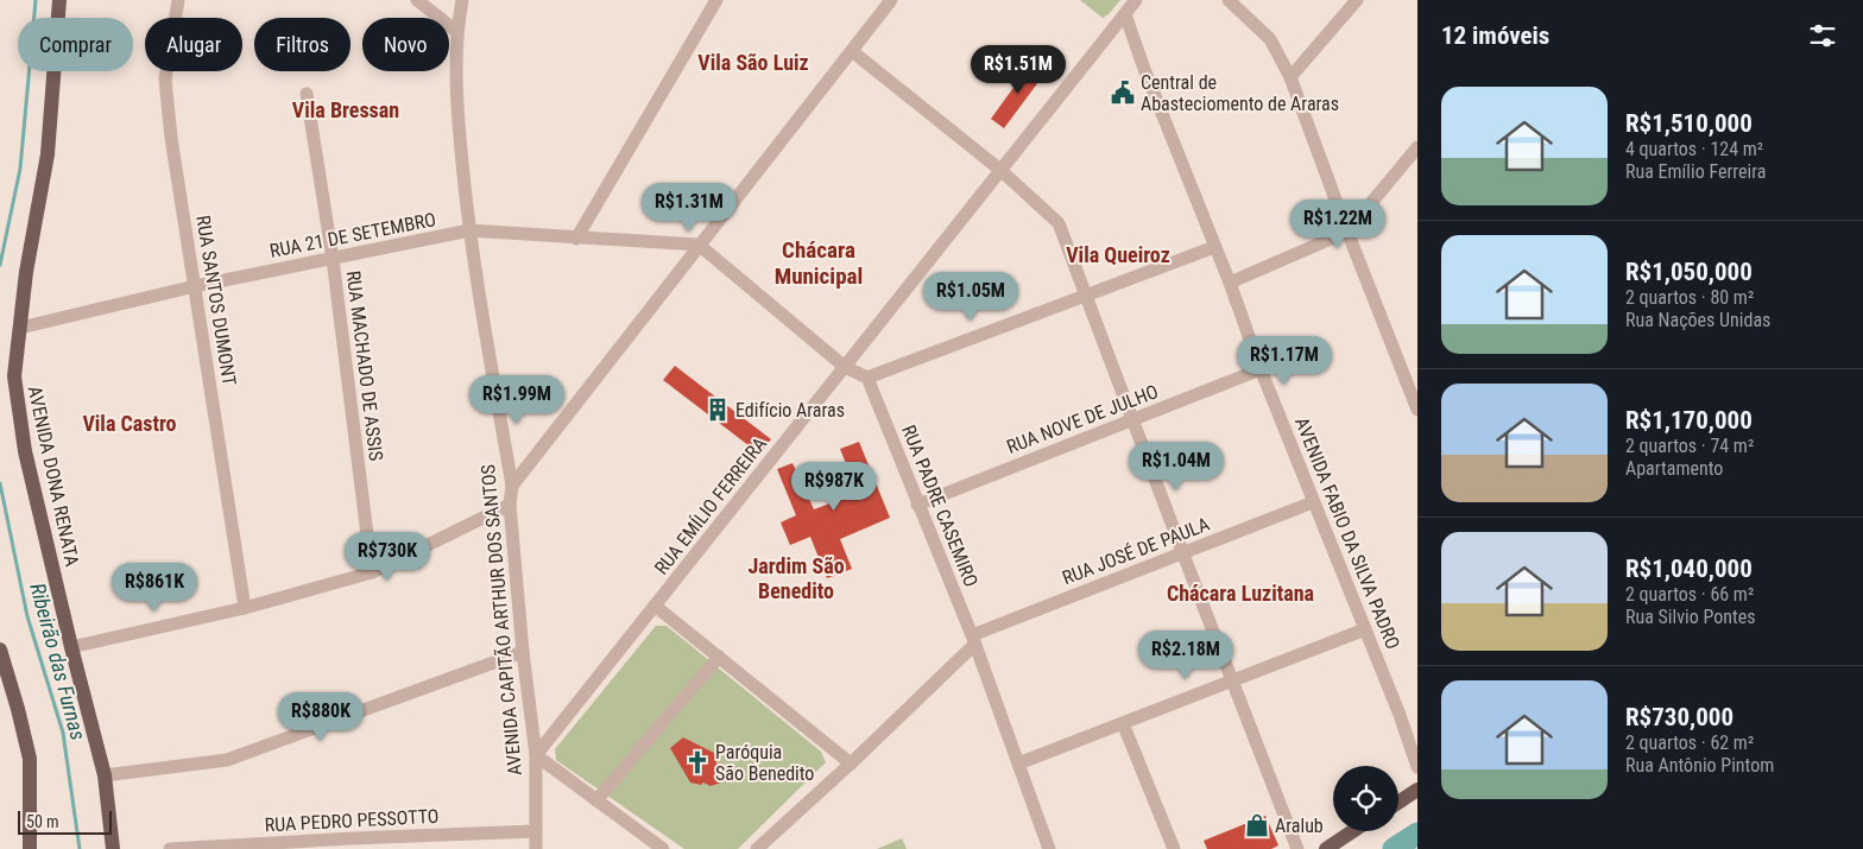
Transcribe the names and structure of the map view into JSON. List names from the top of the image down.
{
  "streets": {
    "main road": ["AVENIDA DONA RENATA"],
    "street": [
      "RUA 21 DE SETEMBRO",
      "RUA SANTOS DUMONT",
      "RUA MACHADO DE ASSIS",
      "RUA NOVE DE JULHO",
      "RUA EMÍLIO FERREIRA",
      "RUA PADRE CASEMIRO",
      "AVENIDA FABIO DA SILVA PADRO",
      "RUA JOSÉ DE PAULA",
      "AVENIDA CAPITÃO ARTHUR DOS SANTOS",
      "RUA PEDRO PESSOTTO"
    ]
  },
  "crossings": [
    ["RUA 21 DE SETEMBRO", "RUA SANTOS DUMONT"],
    ["RUA 21 DE SETEMBRO", "RUA MACHADO DE ASSIS"],
    ["RUA 21 DE SETEMBRO", "AVENIDA DONA RENATA"],
    ["RUA 21 DE SETEMBRO", "AVENIDA CAPITÃO ARTHUR DOS SANTOS"],
    ["RUA NOVE DE JULHO", "RUA PADRE CASEMIRO"],
    ["RUA NOVE DE JULHO", "AVENIDA FABIO DA SILVA PADRO"],
    ["RUA EMÍLIO FERREIRA", "AVENIDA FABIO DA SILVA PADRO"],
    ["RUA EMÍLIO FERREIRA", "AVENIDA CAPITÃO ARTHUR DOS SANTOS"],
    ["RUA PADRE CASEMIRO", "RUA JOSÉ DE PAULA"],
    ["AVENIDA FABIO DA SILVA PADRO", "RUA JOSÉ DE PAULA"],
    ["AVENIDA CAPITÃO ARTHUR DOS SANTOS", "RUA PEDRO PESSOTTO"]
  ],
  "districts": [
    "Vila São Luiz",
    "Vila Bressan",
    "Chácara Municipal",
    "Vila Queiroz",
    "Vila Castro",
    "Jardim São Benedito",
    "Chácara Luzitana"
  ],
  "water": ["Ribeirão das Furnas"],
  "places": {
    "public building": ["Central de Abasteciomento de Araras"],
    "building": ["Edifício Araras"],
    "church": ["Paróquia São Benedito"],
    "shop": ["Aralub"]
  },
  "scale_bar": "50 m",
  "page": {
    "heading": "12 imóveis",
    "chip": [
      "Comprar",
      "Alugar",
      "Filtros",
      "Novo"
    ],
    "price": [
      "R$1.51M",
      "R$1.31M",
      "R$1.22M",
      "R$1.05M",
      "R$1.17M",
      "R$1.99M",
      "R$1.04M",
      "R$987K",
      "R$730K",
      "R$861K",
      "R$2.18M",
      "R$880K"
    ],
    "list": [
      {
        "name": "R$1,510,000",
        "note": "4 quartos · 124 m² · Rua Emílio Ferreira"
      },
      {
        "name": "R$1,050,000",
        "note": "2 quartos · 80 m² · Rua Nações Unidas"
      },
      {
        "name": "R$1,170,000",
        "note": "2 quartos · 74 m² · Apartamento"
      },
      {
        "name": "R$1,040,000",
        "note": "2 quartos · 66 m² · Rua Silvio Pontes"
      },
      {
        "name": "R$730,000",
        "note": "2 quartos · 62 m² · Rua Antônio Pintom"
      }
    ],
    "scale": "50 m"
  }
}
